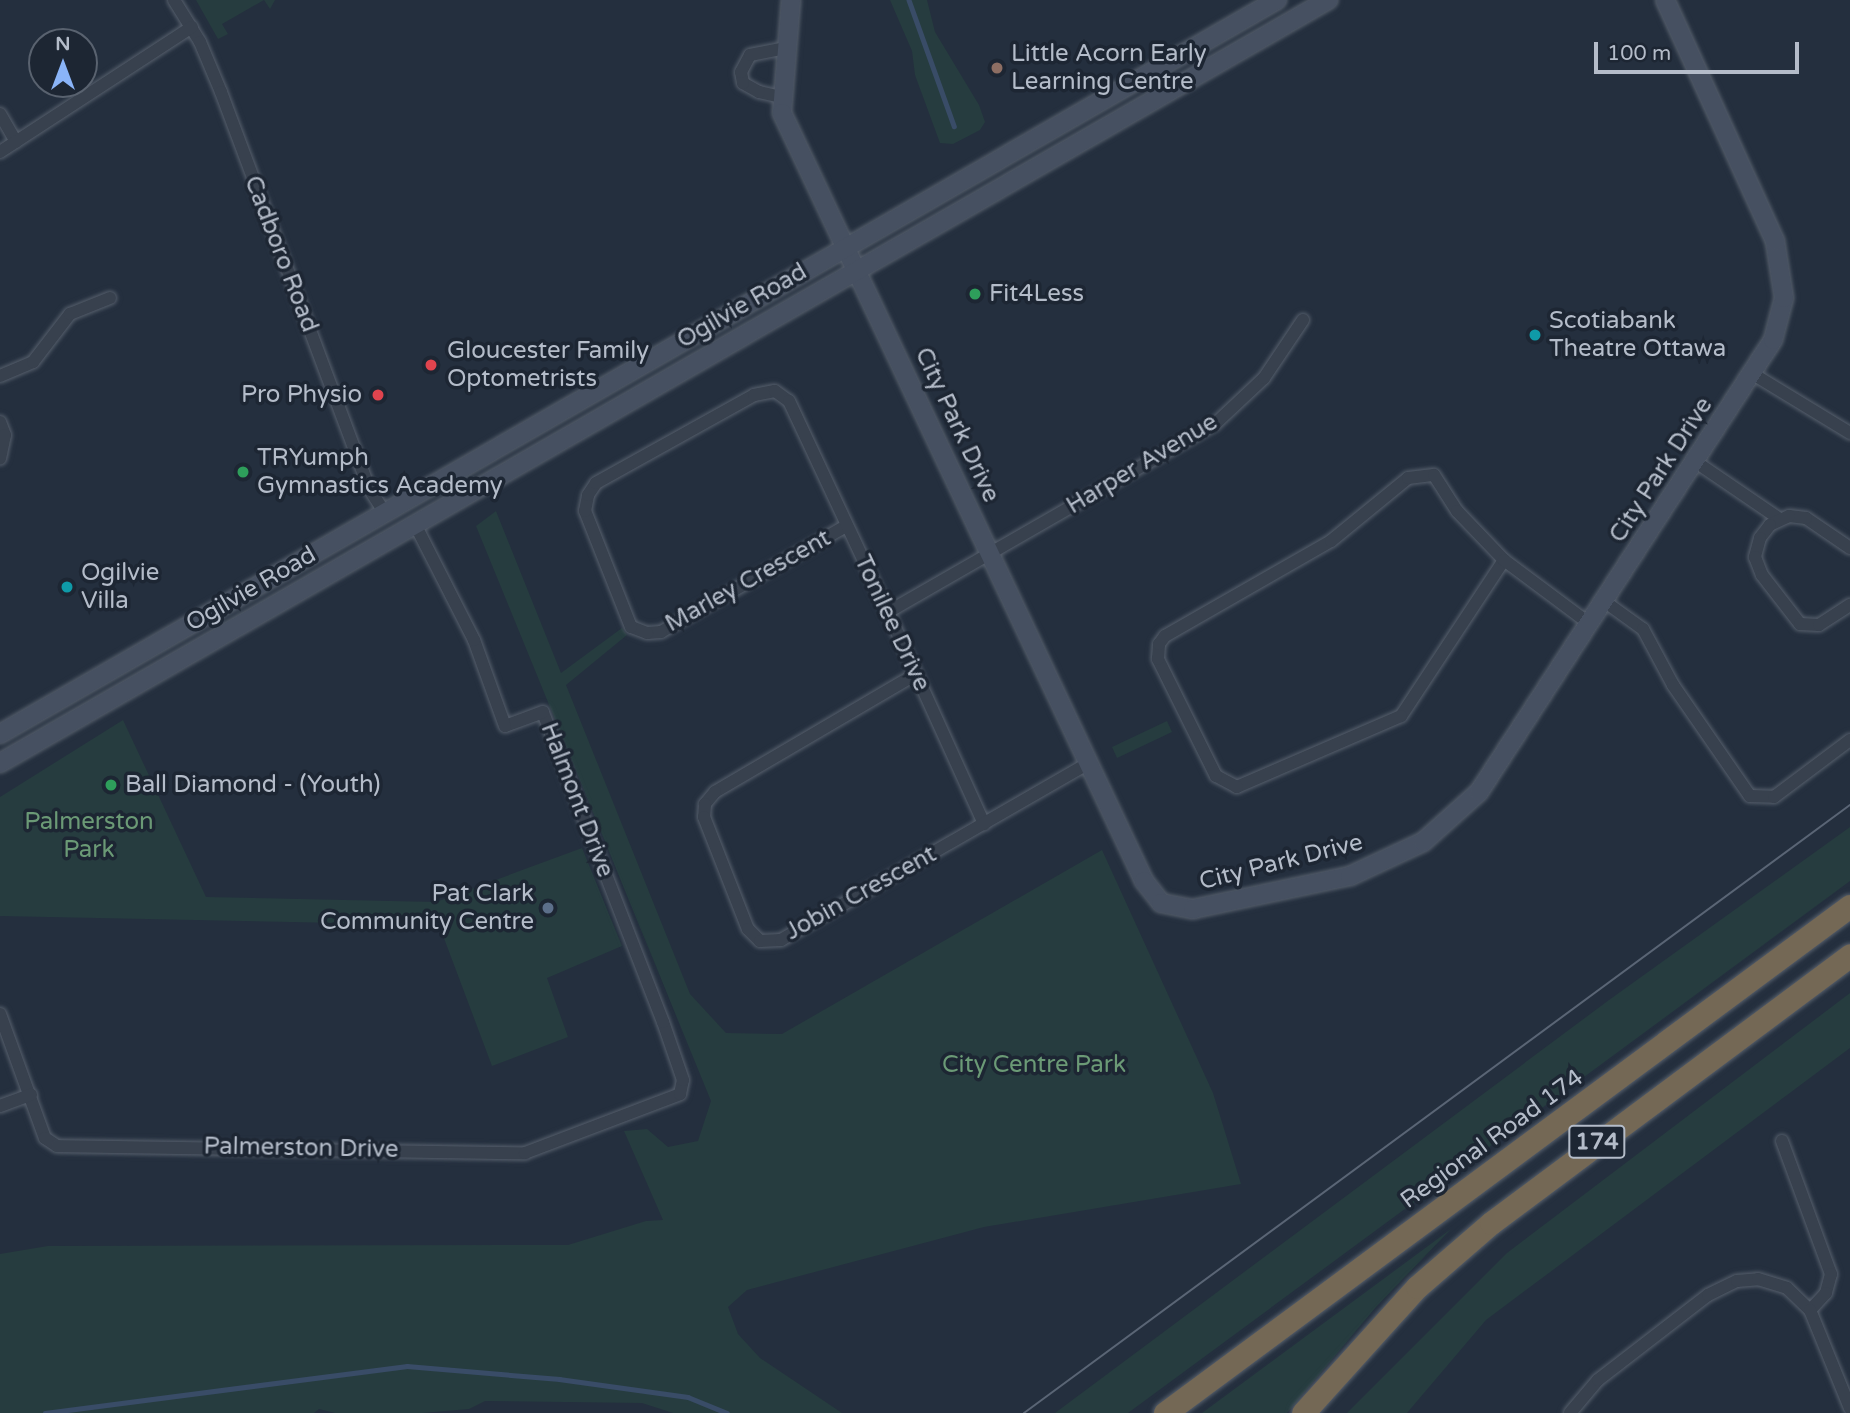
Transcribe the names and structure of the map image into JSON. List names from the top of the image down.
{
  "streets": {
    "highway": ["Regional Road 174", "174"],
    "main road": ["Ogilvie Road", "City Park Drive"],
    "street": [
      "Cadboro Road",
      "Harper Avenue",
      "Marley Crescent",
      "Tonilee Drive",
      "Halmont Drive",
      "Jobin Crescent",
      "Palmerston Drive"
    ]
  },
  "crossings": [
    ["Cadboro Road", "Ogilvie Road"],
    ["Ogilvie Road", "City Park Drive"],
    ["Ogilvie Road", "Halmont Drive"],
    ["City Park Drive", "Harper Avenue"],
    ["City Park Drive", "Jobin Crescent"],
    ["Harper Avenue", "Tonilee Drive"],
    ["Marley Crescent", "Tonilee Drive"],
    ["Tonilee Drive", "Jobin Crescent"],
    ["Halmont Drive", "Palmerston Drive"]
  ],
  "parks": ["Palmerston Park", "City Centre Park"],
  "places": [
    "Little Acorn Early Learning Centre",
    "Fit4Less",
    "Scotiabank Theatre Ottawa",
    "Gloucester Family Optometrists",
    "Pro Physio",
    "TRYumph Gymnastics Academy",
    "Ogilvie Villa",
    "Ball Diamond - (Youth)",
    "Pat Clark Community Centre"
  ],
  "scale_bar": "100 m",
  "north": "top"
}
